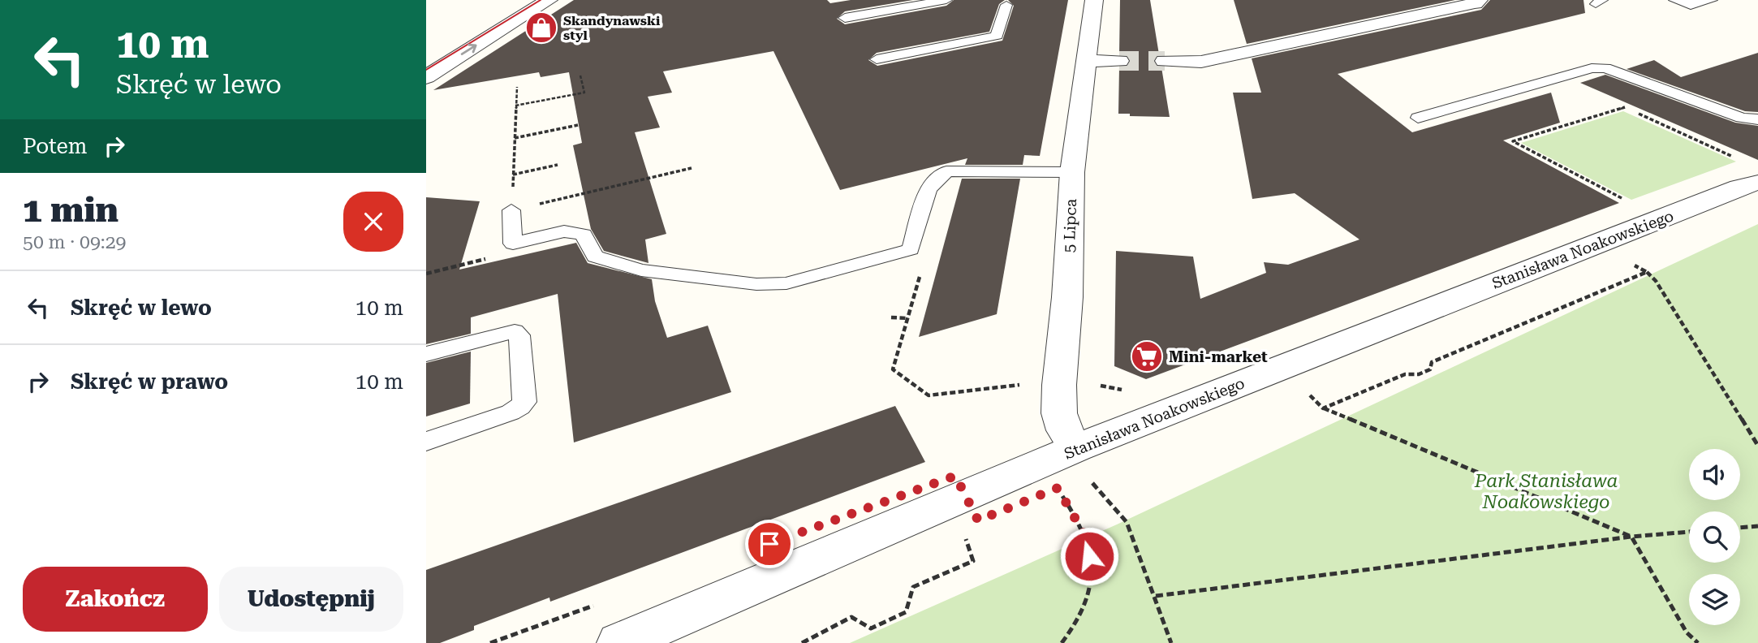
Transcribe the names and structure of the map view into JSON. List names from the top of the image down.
{
  "streets": {
    "street": ["5 Lipca", "Stanisława Noakowskiego"]
  },
  "crossings": [
    ["5 Lipca", "Stanisława Noakowskiego"]
  ],
  "parks": ["Park Stanisława Noakowskiego"],
  "places": {
    "shop": ["Skandynawski styl"],
    "supermarket": ["Mini-market"]
  },
  "page": {
    "turn": ["10 m", "Skręć w lewo"],
    "then": "Potem",
    "heading": ["1 min", "50 m · 09:29"],
    "list": [
      {
        "name": "Skręć w lewo",
        "value": "10 m"
      },
      {
        "name": "Skręć w prawo",
        "value": "10 m"
      }
    ],
    "buttons": ["Zakończ", "Udostępnij"]
  }
}
